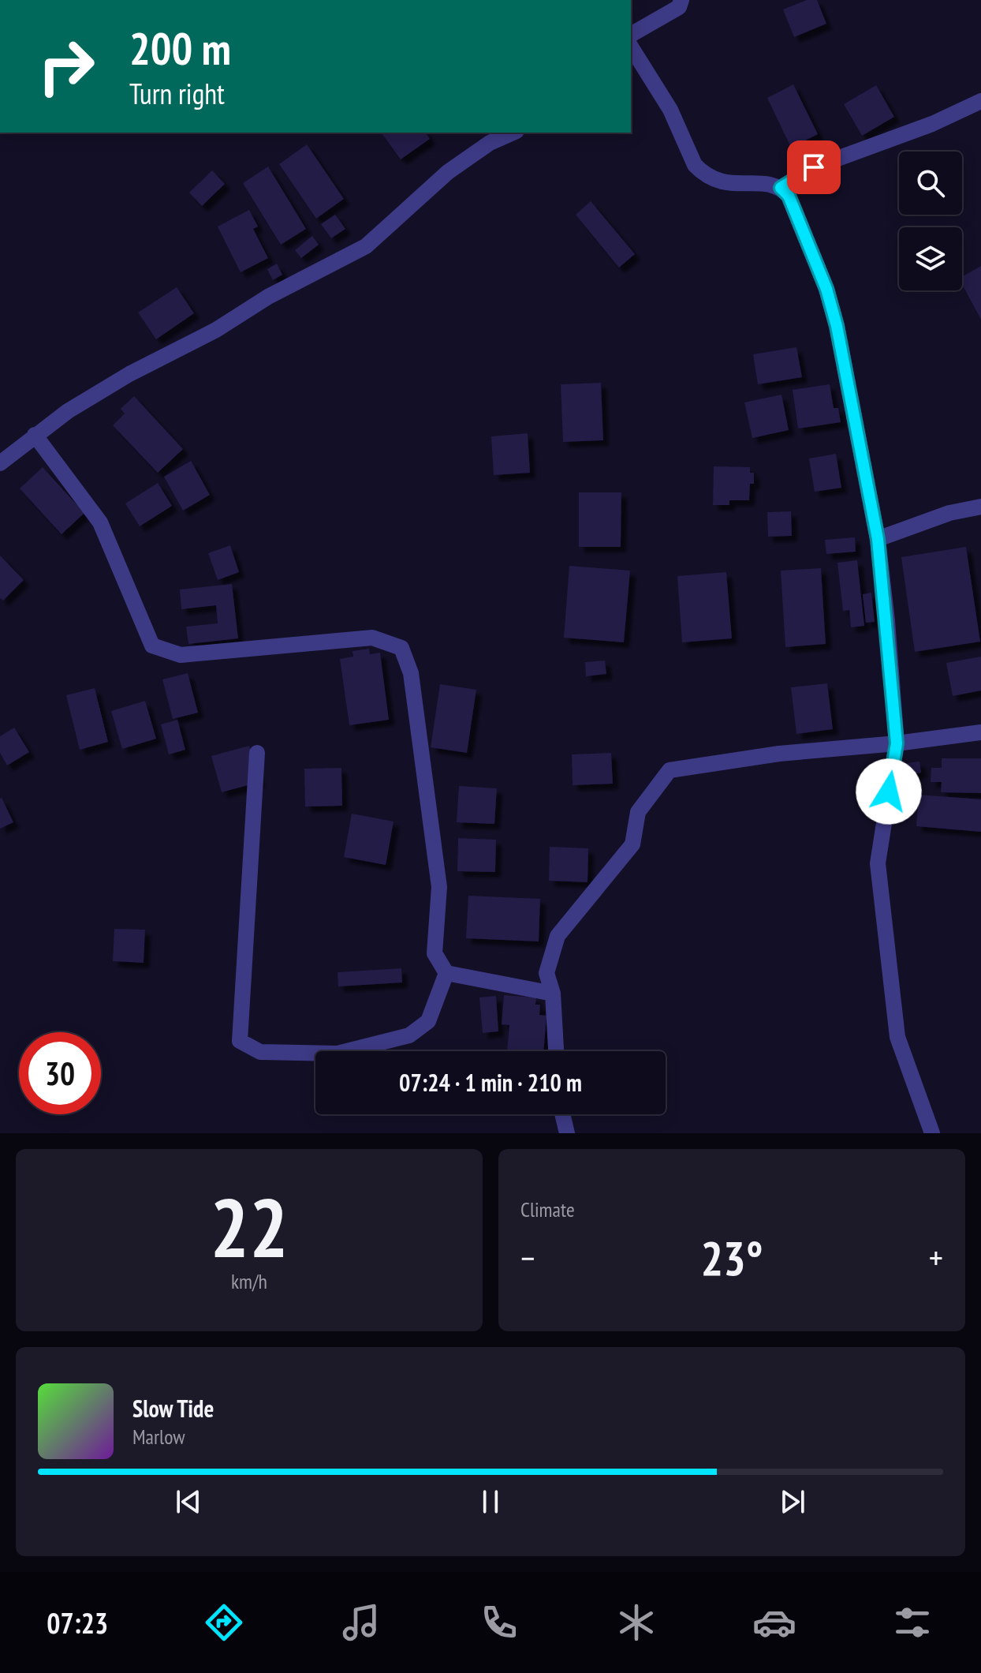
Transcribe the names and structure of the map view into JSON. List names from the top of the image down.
{
  "page": {
    "turn": ["200 m", "Turn right"],
    "limit": "30",
    "trip": "07:24 · 1 min · 210 m",
    "tile": [
      ["22", "km/h"],
      "Climate"
    ],
    "heat": ["−", "23°", "+"],
    "song": ["Slow Tide", "Marlow"],
    "tabs": "07:23"
  }
}
